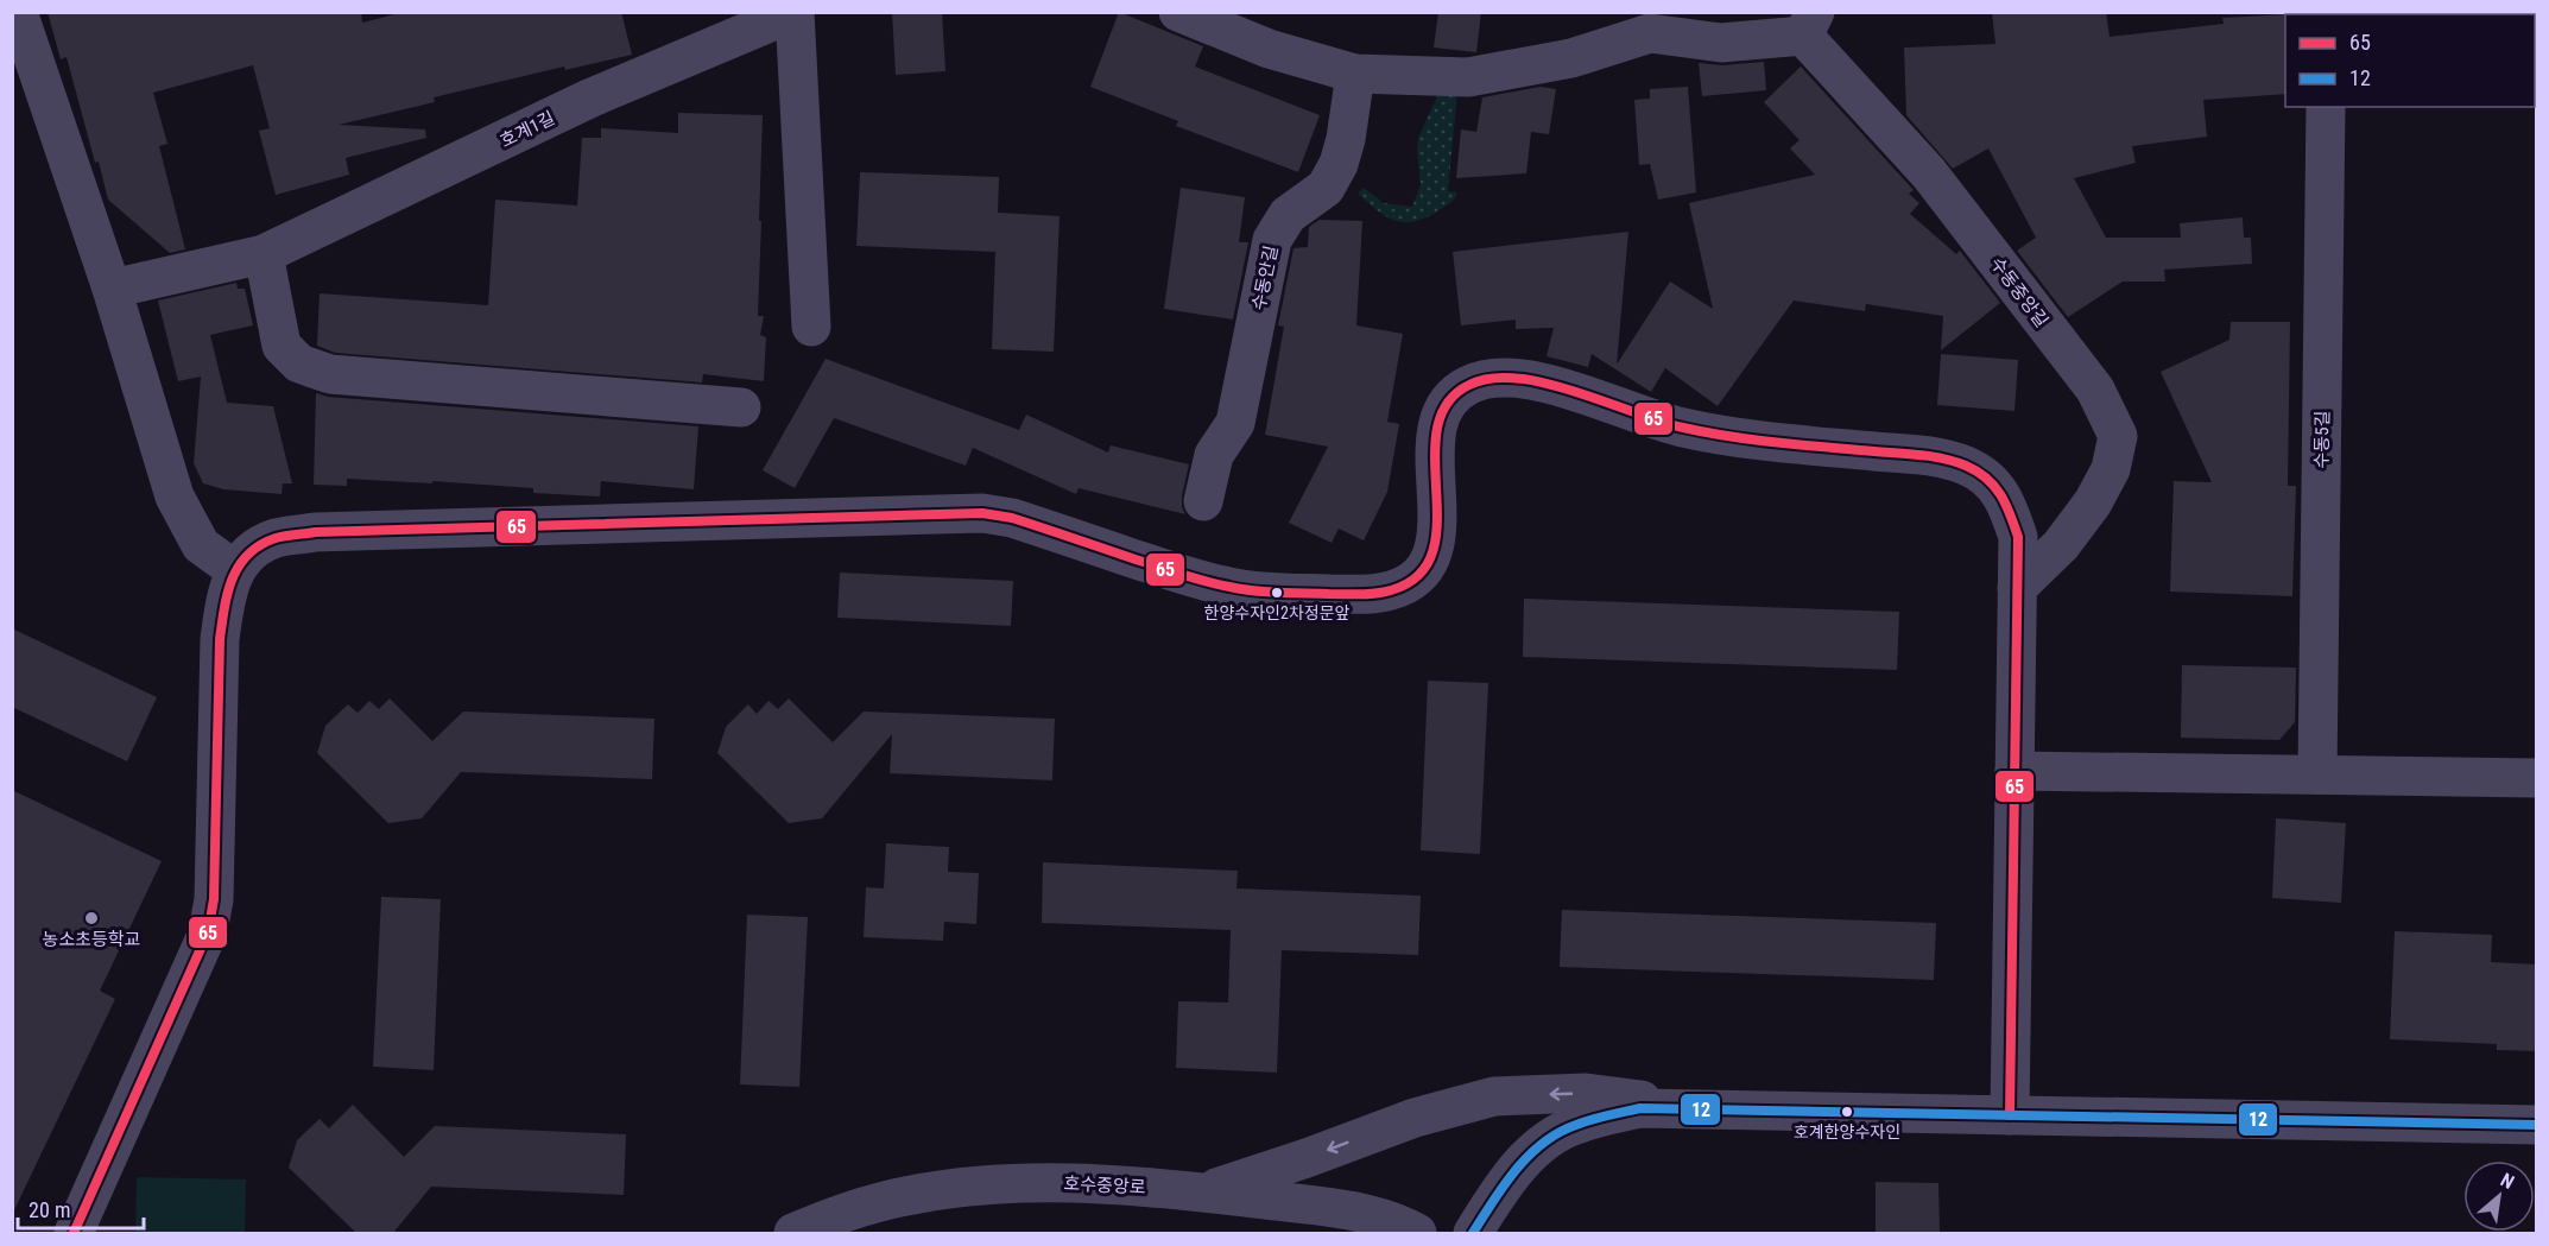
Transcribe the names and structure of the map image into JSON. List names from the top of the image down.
{
  "streets": {
    "street": [
      "호계1길",
      "수동안길",
      "수동중앙길",
      "수동5길",
      "호수중앙로"
    ]
  },
  "places": ["한양수자인2차정문앞", "농소초등학교", "호계한양수자인"],
  "lines": ["transit line 65", "transit line 12"],
  "legend": ["65", "12"],
  "scale_bar": "20 m",
  "north": "top right"
}
